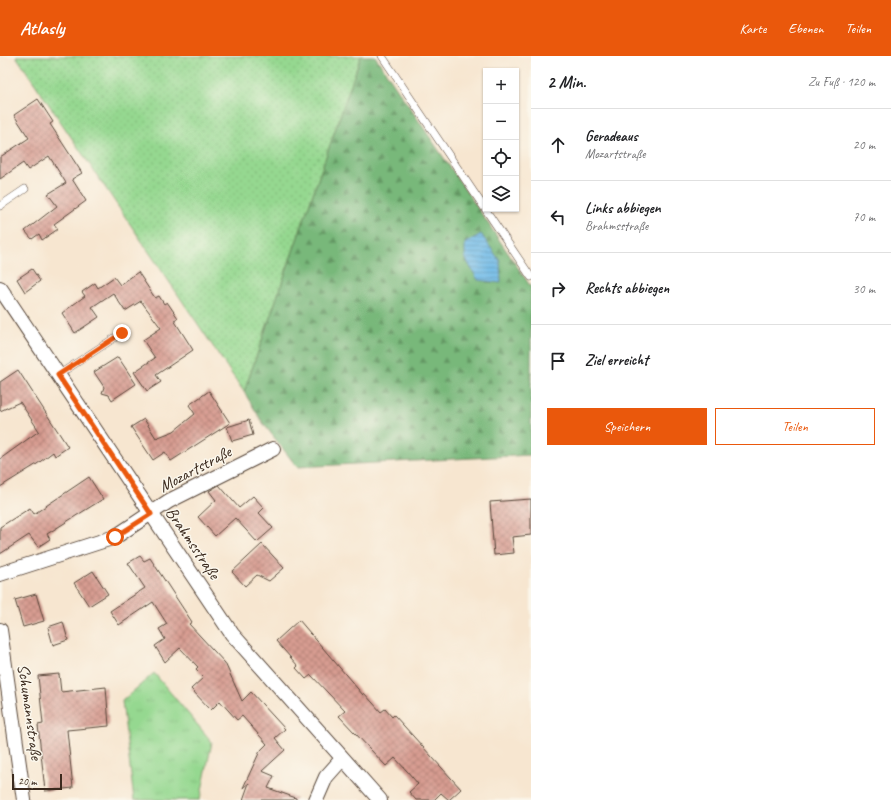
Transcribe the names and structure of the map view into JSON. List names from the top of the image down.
{
  "streets": {
    "street": ["Mozartstraße", "Brahmsstraße", "Schumannstraße"]
  },
  "crossings": [
    ["Mozartstraße", "Brahmsstraße"]
  ],
  "scale_bar": "20 m",
  "page": {
    "header": "Atlasly",
    "nav": ["Karte", "Ebenen", "Teilen"],
    "heading": ["2 Min.", "Zu Fuß · 120 m"],
    "map_buttons": ["+", "−"],
    "list": [
      ["Geradeaus", "Mozartstraße", "20 m"],
      ["Links abbiegen", "Brahmsstraße", "70 m"],
      ["Rechts abbiegen", "30 m"],
      "Ziel erreicht"
    ],
    "buttons": ["Speichern", "Teilen"],
    "scale": "20 m"
  }
}
